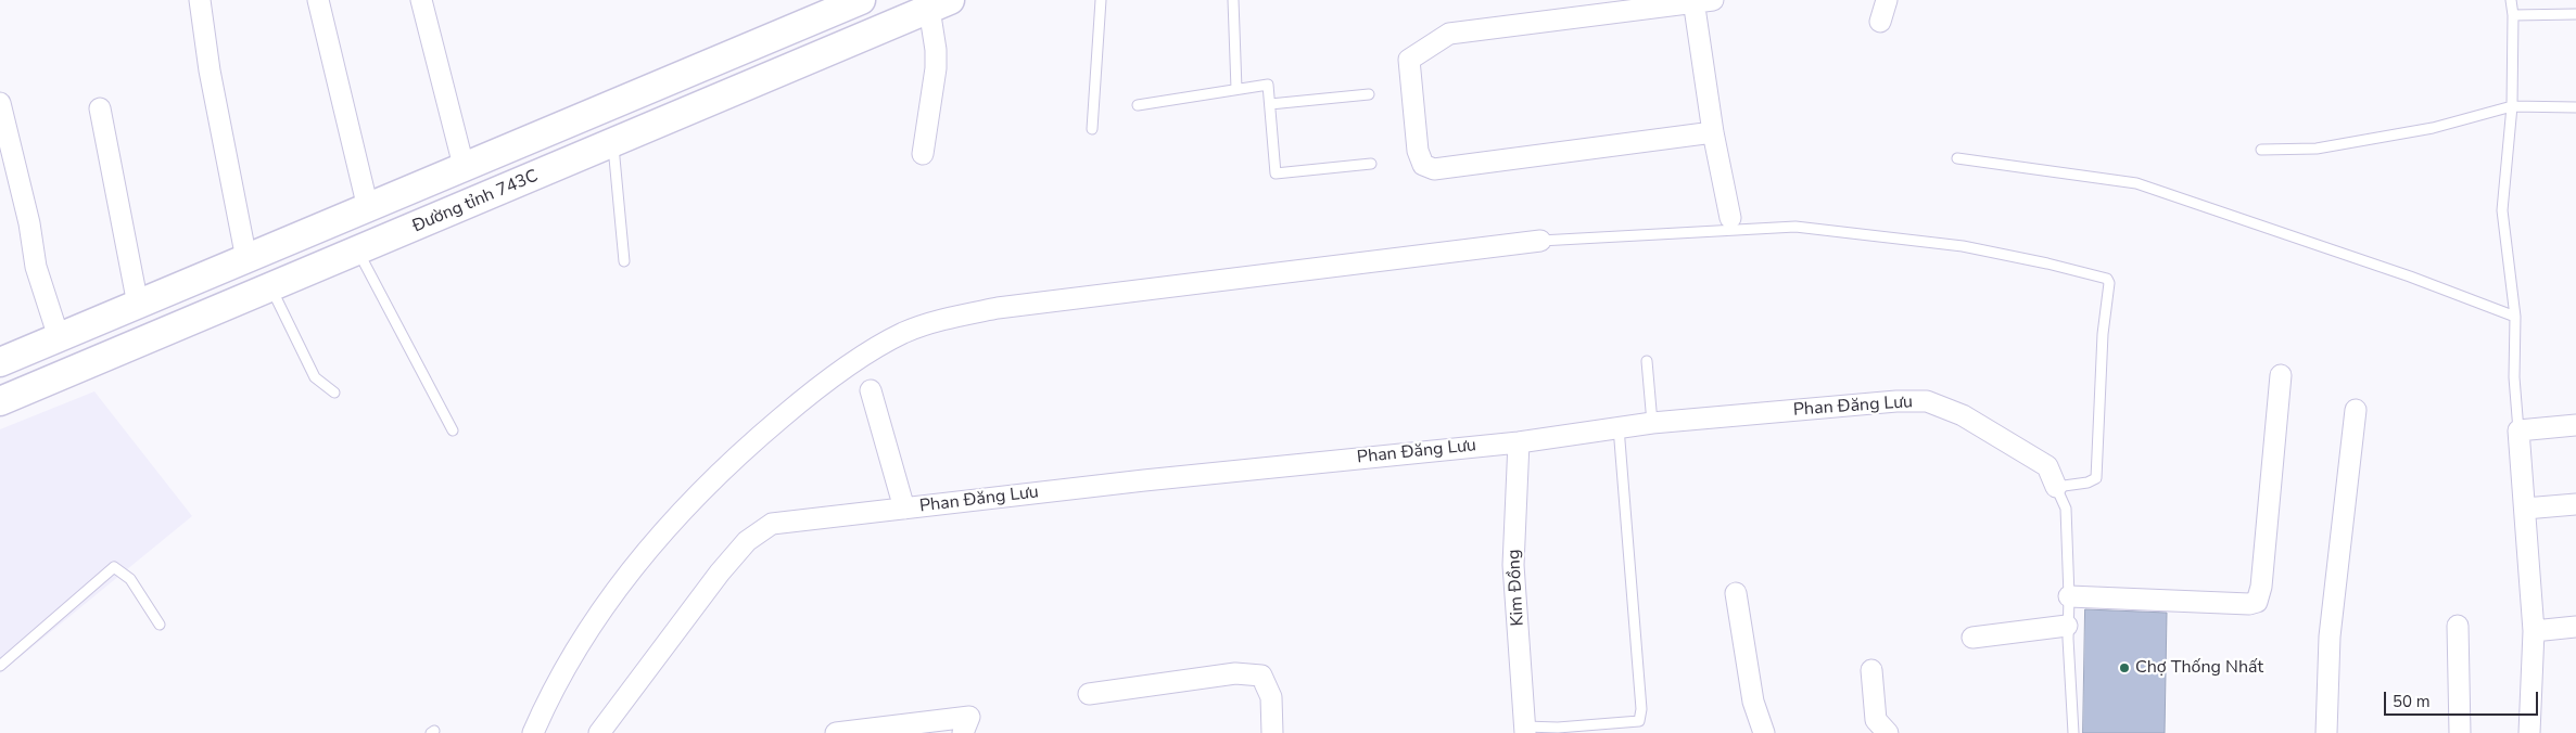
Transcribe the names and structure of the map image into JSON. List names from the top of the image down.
{
  "streets": {
    "main road": ["Đường tỉnh 743C"],
    "street": ["Phan Đăng Lưu", "Kim Đồng"]
  },
  "crossings": [
    ["Phan Đăng Lưu", "Kim Đồng"]
  ],
  "places": ["Chợ Thống Nhất"],
  "scale_bar": "50 m"
}
